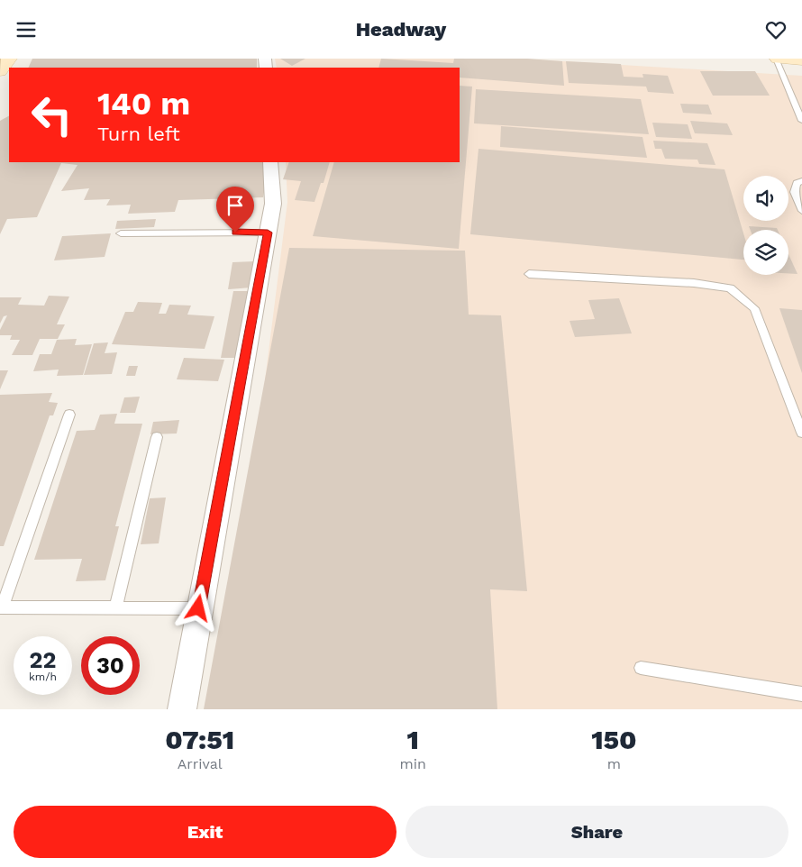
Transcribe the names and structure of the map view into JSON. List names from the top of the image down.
{
  "page": {
    "header": "Headway",
    "turn": ["140 m", "Turn left"],
    "speed": "22 km/h",
    "limit": "30",
    "eta": [
      "07:51",
      "Arrival",
      "1",
      "min",
      "150",
      "m"
    ],
    "buttons": ["Exit", "Share"]
  }
}
